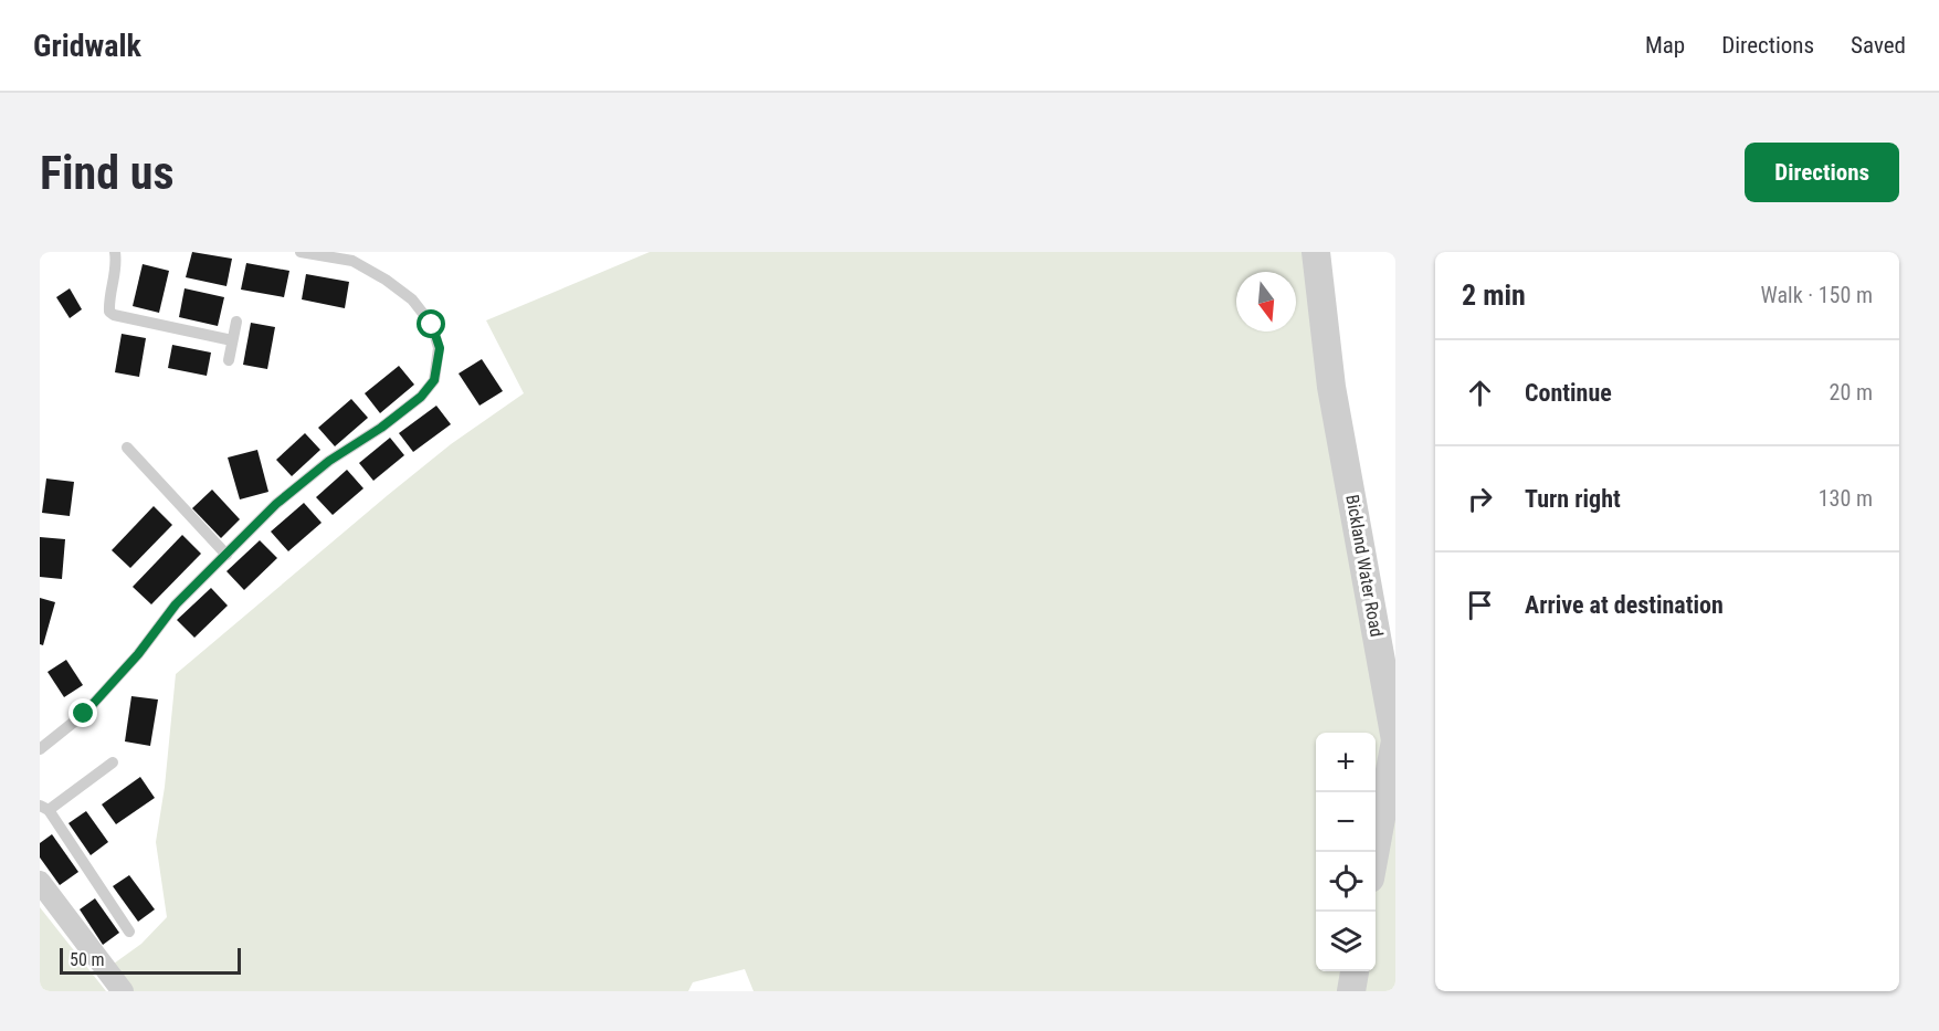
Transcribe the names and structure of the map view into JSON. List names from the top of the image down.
{
  "streets": {
    "street": ["Bickland Water Road"]
  },
  "scale_bar": "50 m",
  "north": "bottom",
  "page": {
    "header": "Gridwalk",
    "nav": ["Map", "Directions", "Saved"],
    "buttons": "Directions",
    "title": "Find us",
    "heading": ["2 min", "Walk · 150 m"],
    "list": [
      ["Continue", "20 m"],
      ["Turn right", "130 m"],
      "Arrive at destination"
    ],
    "map_buttons": ["+", "−"],
    "scale": "50 m"
  }
}
